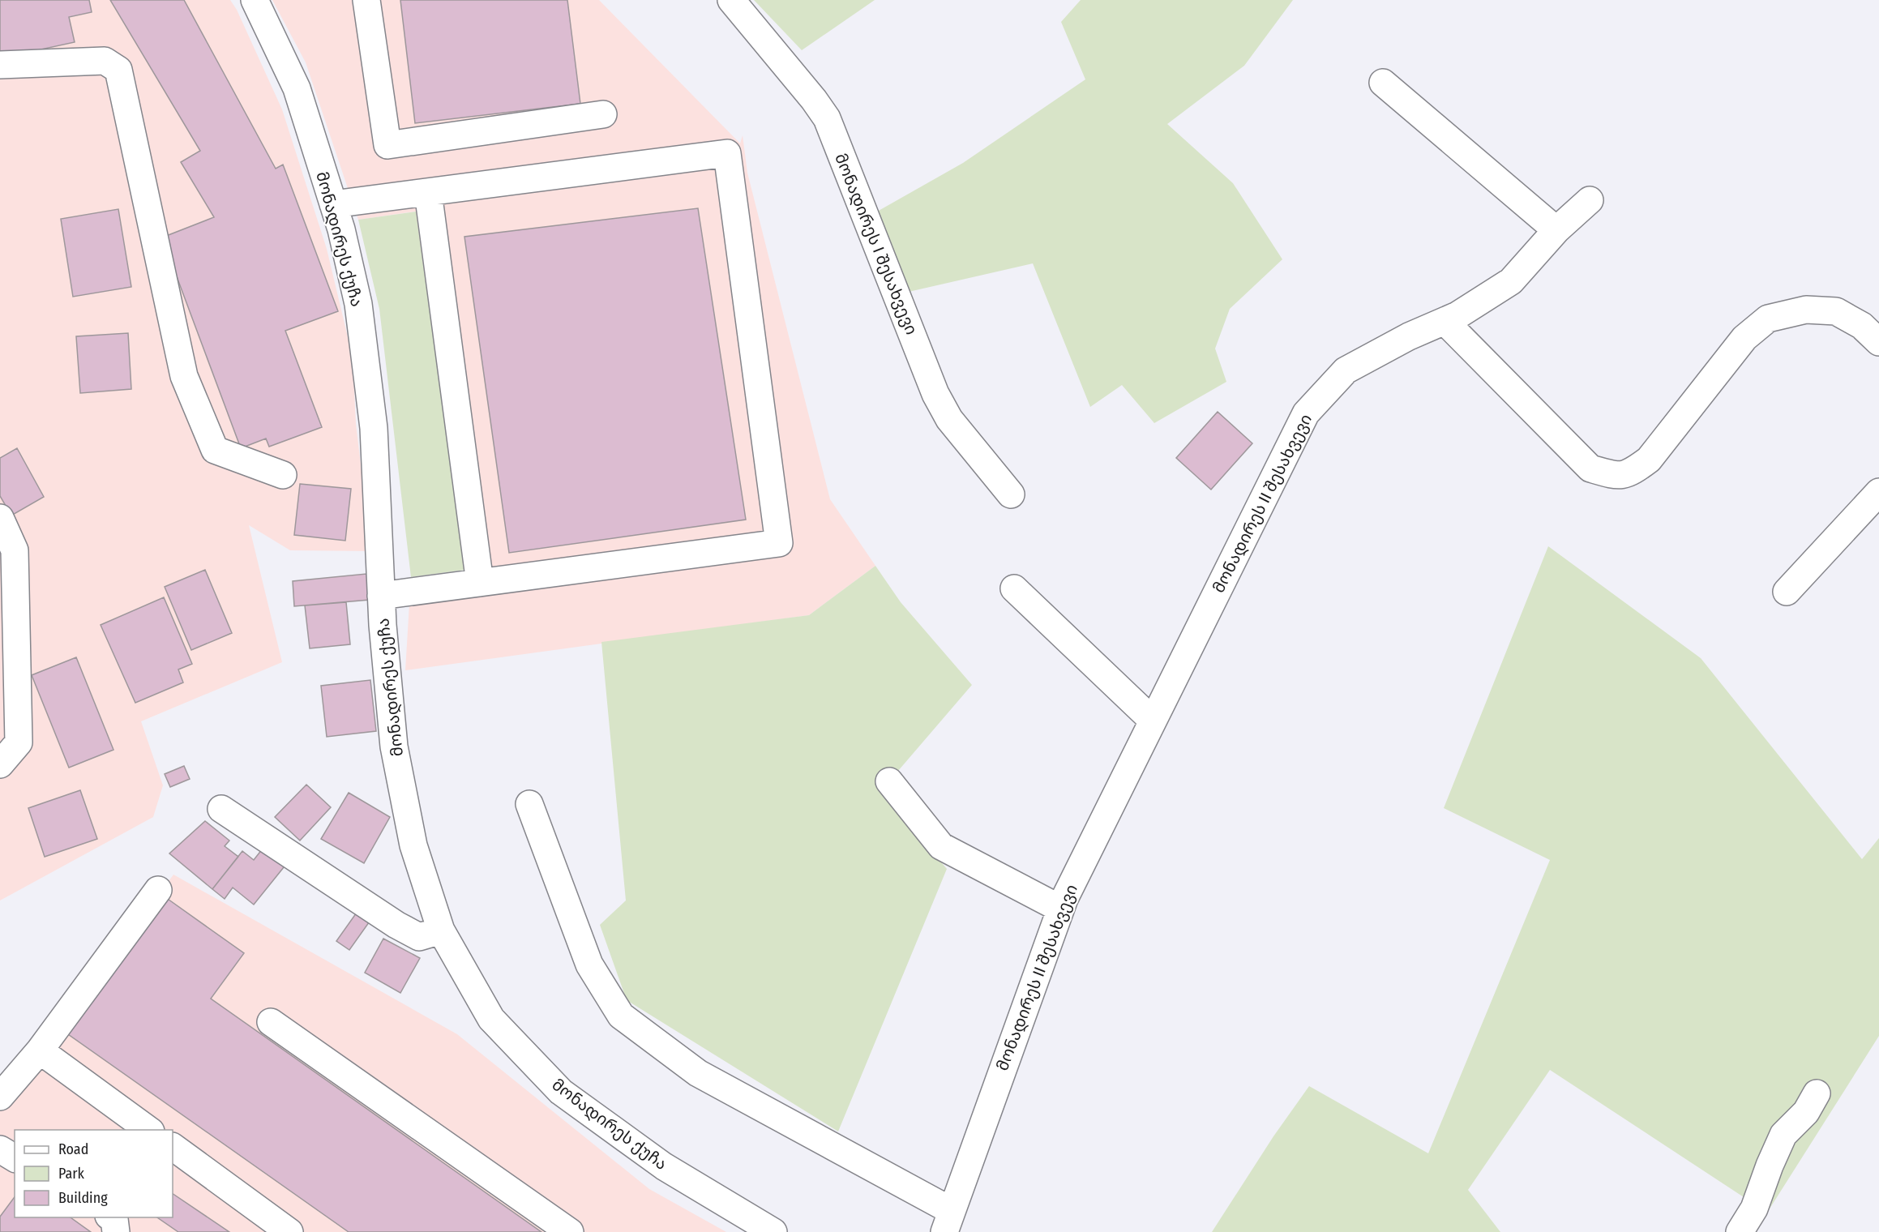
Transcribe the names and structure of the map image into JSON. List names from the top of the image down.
{
  "streets": {
    "street": ["მონადირეს ქუჩა", "მონადირეს I შესახვევი", "მონადირეს II შესახვევი"]
  },
  "legend": ["Road", "Park", "Building"]
}
